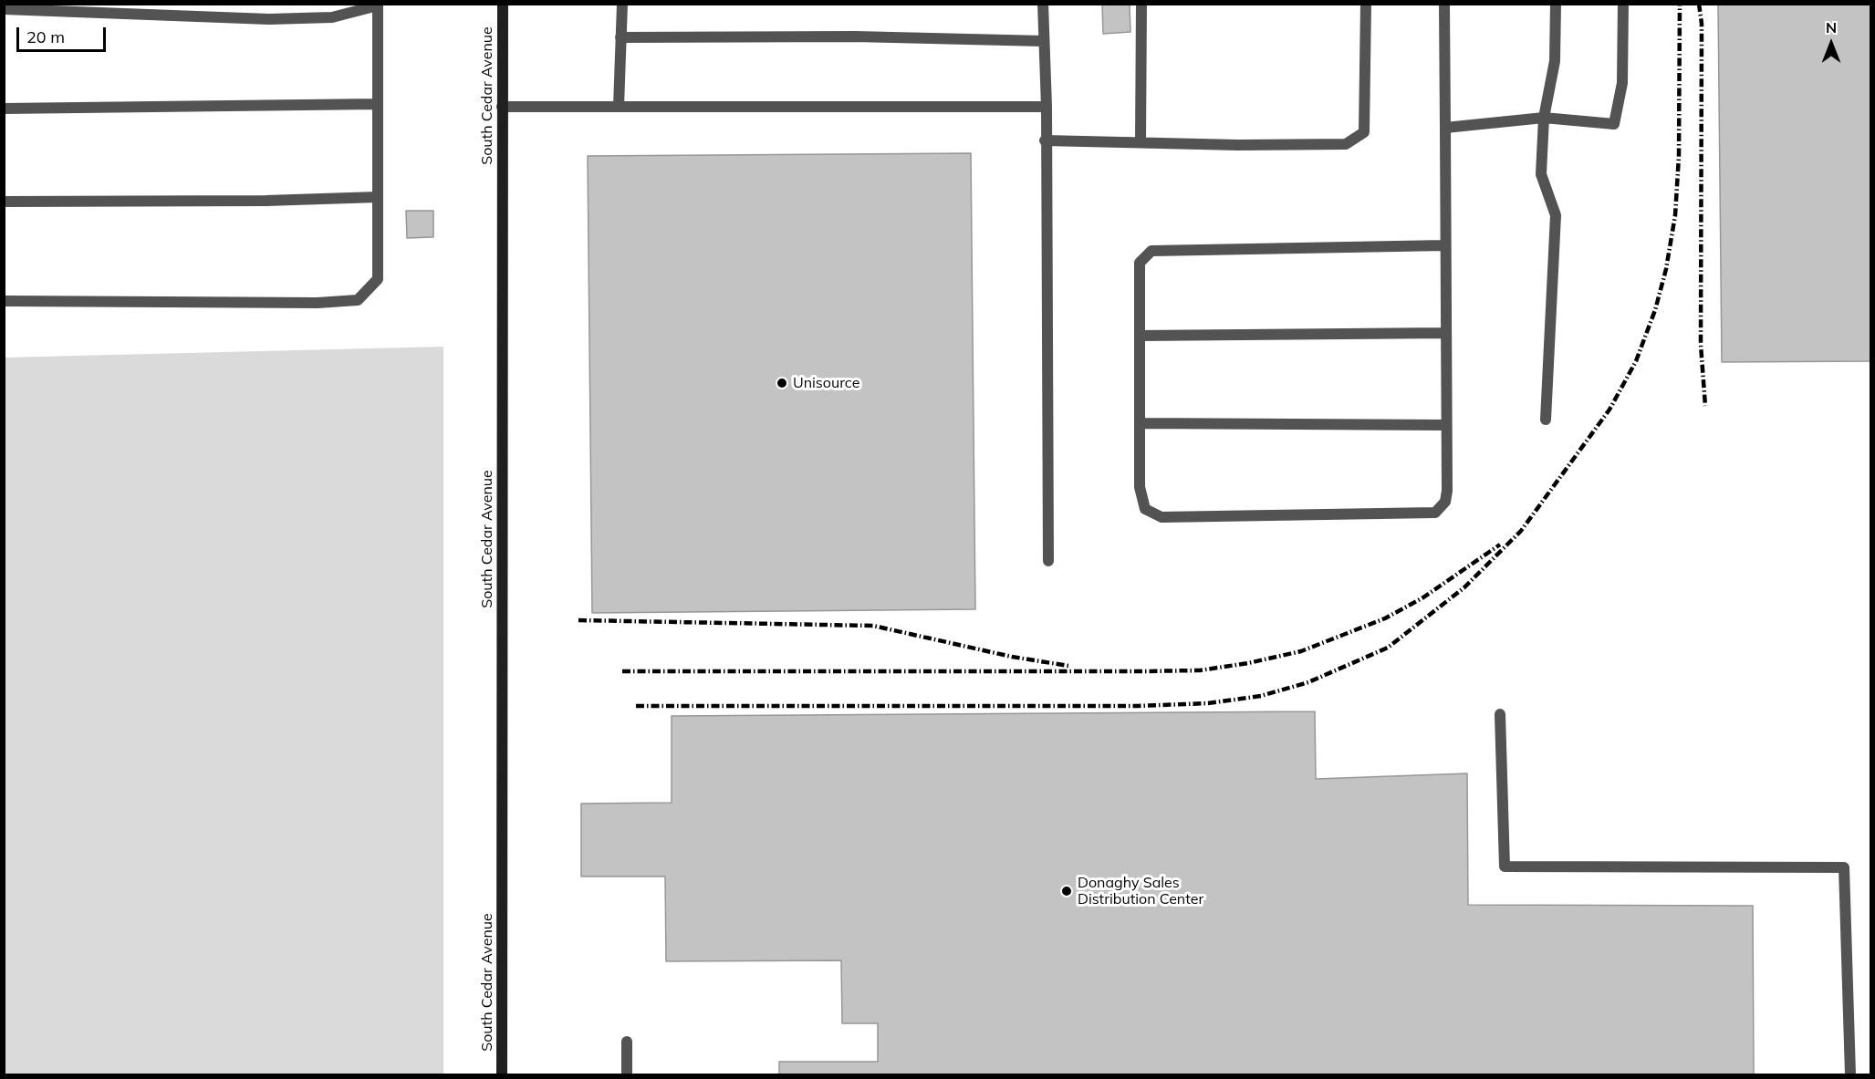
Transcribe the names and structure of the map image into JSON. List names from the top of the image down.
{
  "streets": {
    "main road": ["South Cedar Avenue"]
  },
  "places": ["Unisource", "Donaghy Sales Distribution Center"],
  "scale_bar": "20 m",
  "north": "top"
}
